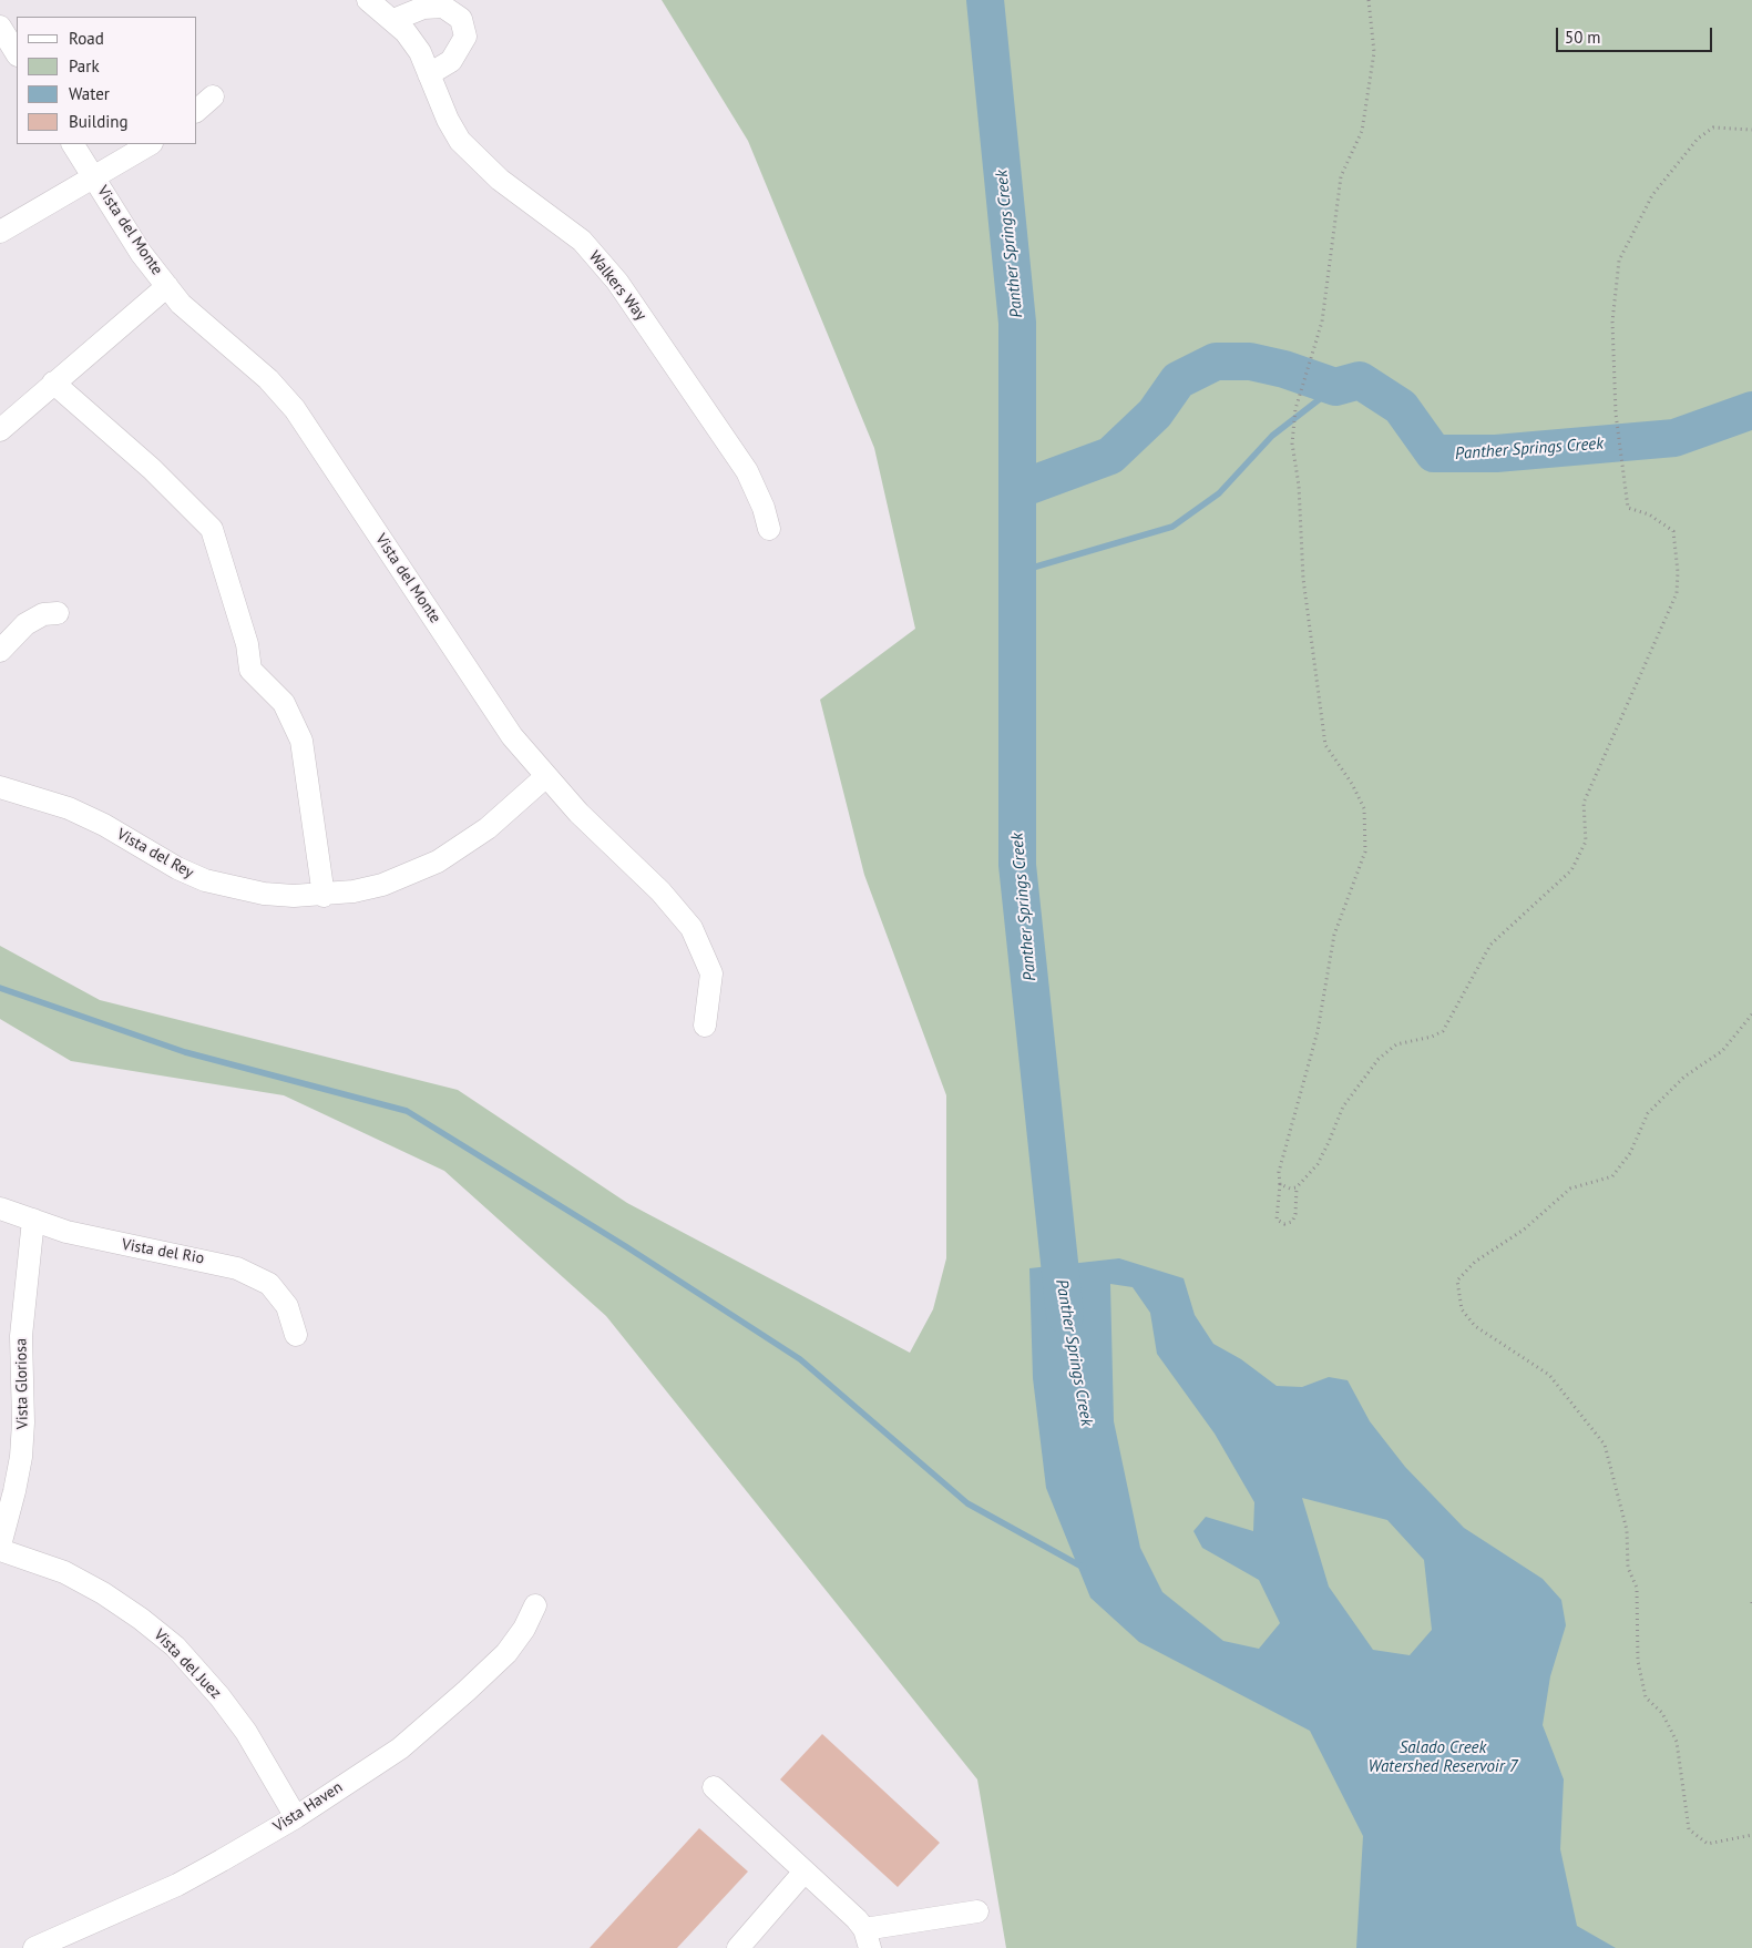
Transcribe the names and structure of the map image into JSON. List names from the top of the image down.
{
  "streets": {
    "street": [
      "Vista del Monte",
      "Walkers Way",
      "Vista del Rey",
      "Vista del Rio",
      "Vista Gloriosa",
      "Vista del Juez",
      "Vista Haven"
    ]
  },
  "crossings": [
    ["Vista del Monte", "Vista del Rey"],
    ["Vista del Rio", "Vista Gloriosa"],
    ["Vista Gloriosa", "Vista del Juez"],
    ["Vista del Juez", "Vista Haven"]
  ],
  "water": ["Panther Springs Creek", "Salado Creek Watershed Reservoir 7"],
  "legend": [
    "Road",
    "Park",
    "Water",
    "Building"
  ],
  "scale_bar": "50 m"
}
